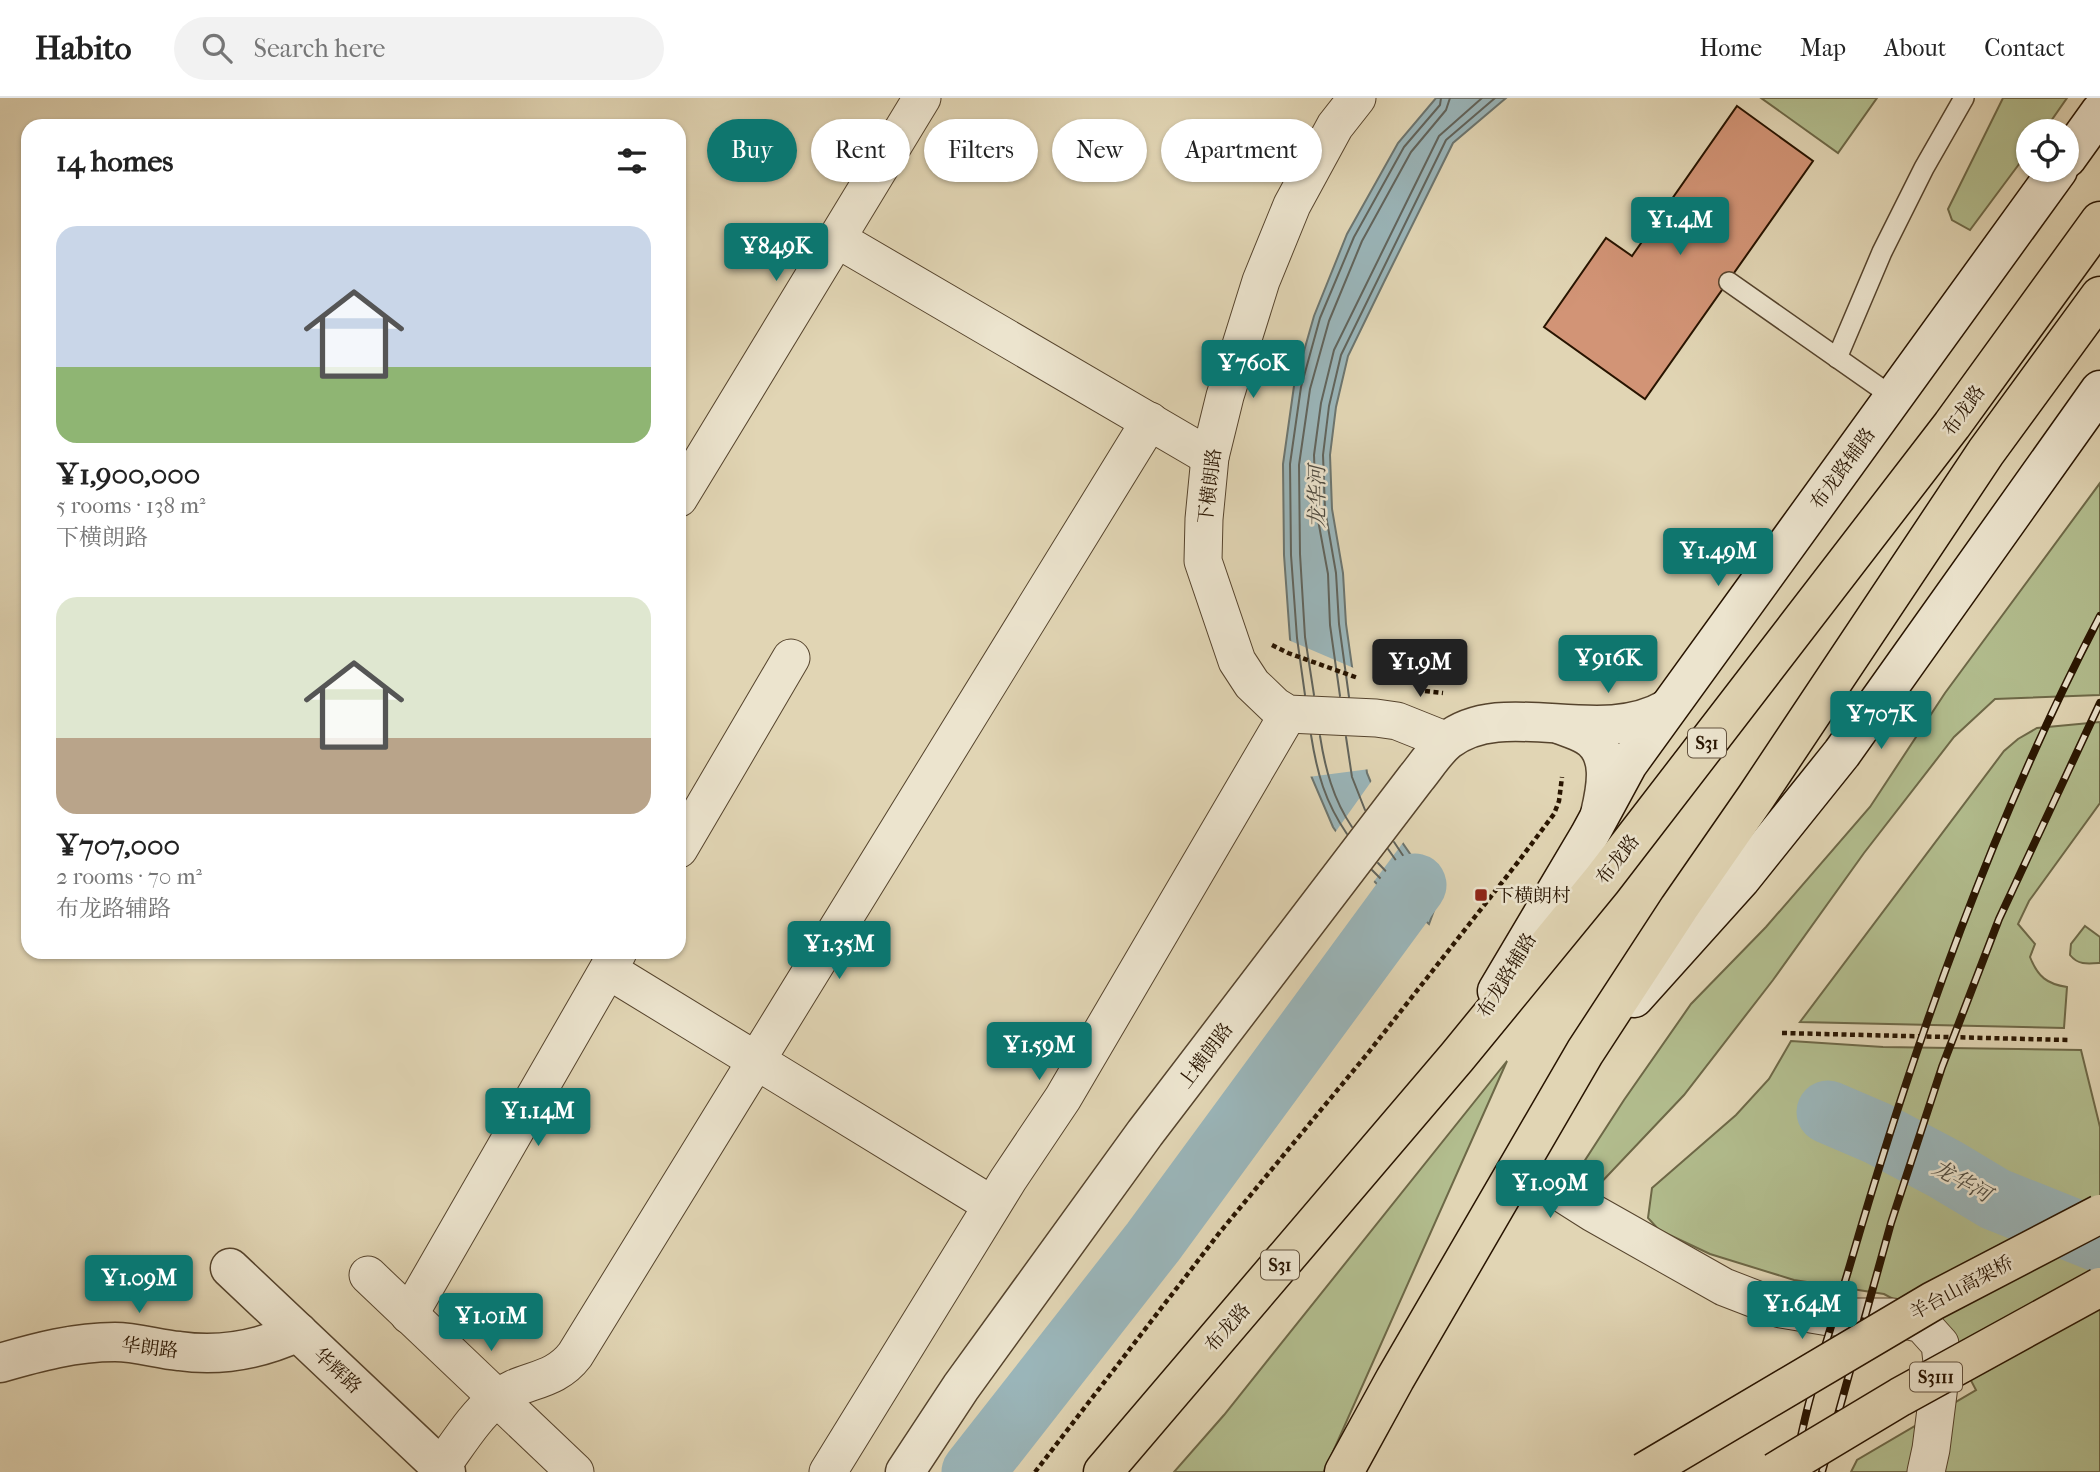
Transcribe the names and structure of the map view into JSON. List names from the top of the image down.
{
  "streets": {
    "main road": [
      "布龙路",
      "布龙路辅路",
      "S31",
      "上横朗路",
      "羊台山高架桥",
      "华朗路",
      "华辉路",
      "S3111"
    ],
    "street": ["下横朗路"]
  },
  "crossings": [
    ["布龙路", "布龙路辅路"],
    ["布龙路辅路", "上横朗路"],
    ["华朗路", "华辉路"]
  ],
  "water": ["龙华河"],
  "places": {
    "transit": ["下横朗村"]
  },
  "page": {
    "header": "Habito",
    "search": "Search here",
    "nav": [
      "Home",
      "Map",
      "About",
      "Contact"
    ],
    "chip": [
      "Buy",
      "Rent",
      "Filters",
      "New",
      "Apartment"
    ],
    "heading": "14 homes",
    "price": [
      "¥1.4M",
      "¥849K",
      "¥760K",
      "¥1.49M",
      "¥916K",
      "¥1.9M",
      "¥707K",
      "¥1.35M",
      "¥1.59M",
      "¥1.14M",
      "¥1.09M",
      "¥1.09M",
      "¥1.64M",
      "¥1.01M"
    ],
    "list": [
      {
        "name": "¥1,900,000",
        "note": "5 rooms · 138 m² · 下横朗路"
      },
      {
        "name": "¥707,000",
        "note": "2 rooms · 70 m² · 布龙路辅路"
      }
    ]
  }
}
